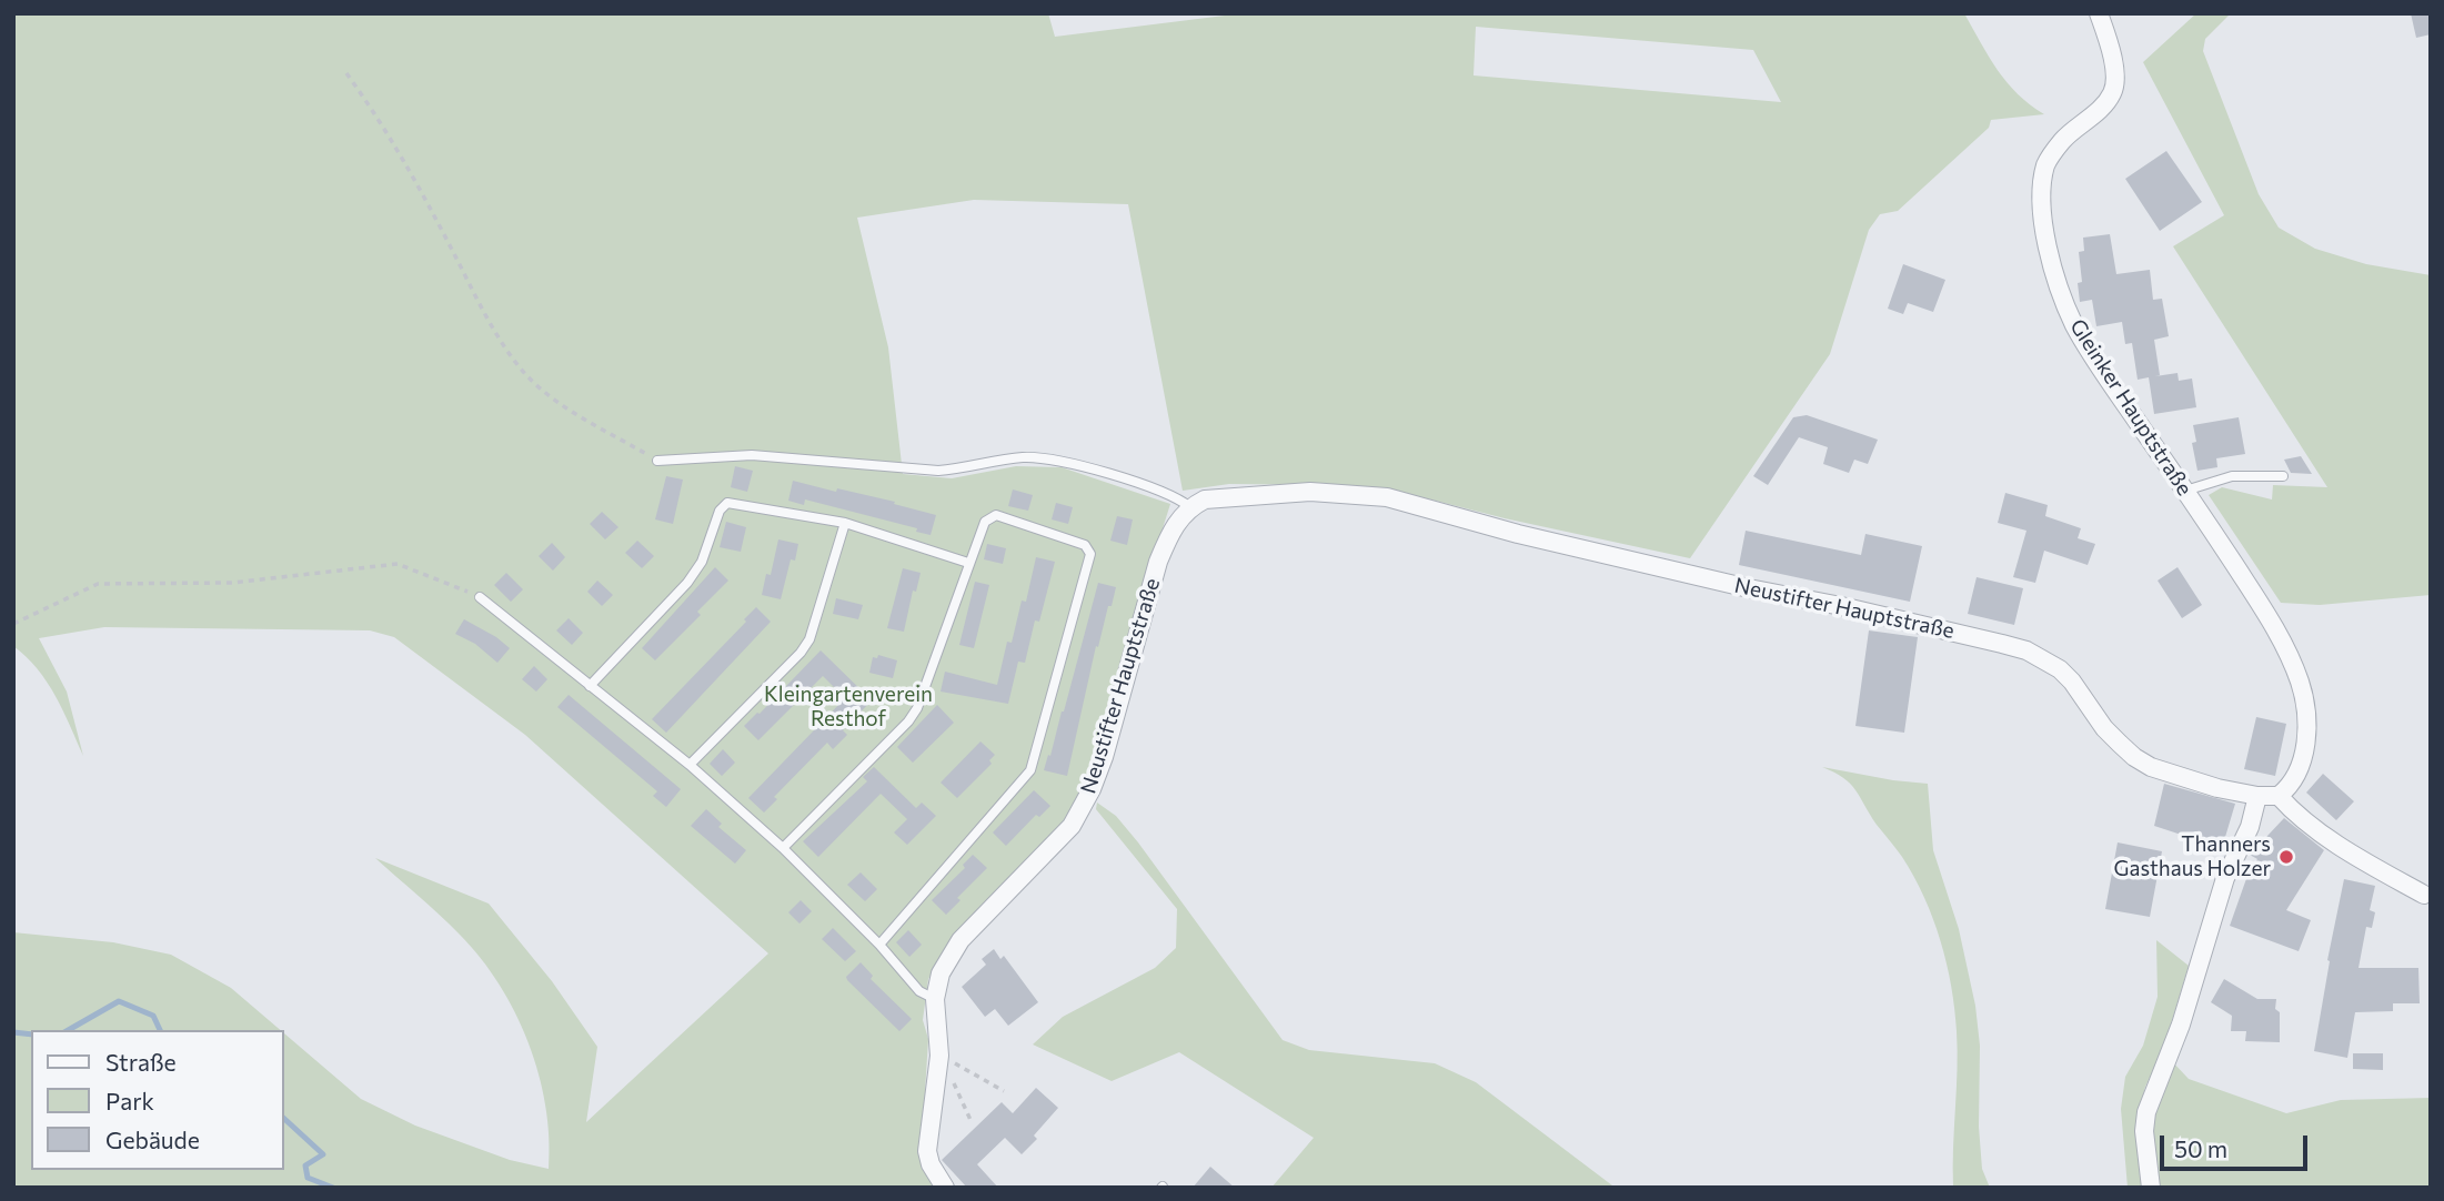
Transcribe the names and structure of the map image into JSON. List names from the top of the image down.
{
  "streets": {
    "street": ["Gleinker Hauptstraße", "Neustifter Hauptstraße"]
  },
  "crossings": [
    ["Gleinker Hauptstraße", "Neustifter Hauptstraße"]
  ],
  "parks": ["Kleingartenverein Resthof"],
  "places": ["Thanners Gasthaus Holzer"],
  "legend": ["Straße", "Park", "Gebäude"],
  "scale_bar": "50 m"
}
